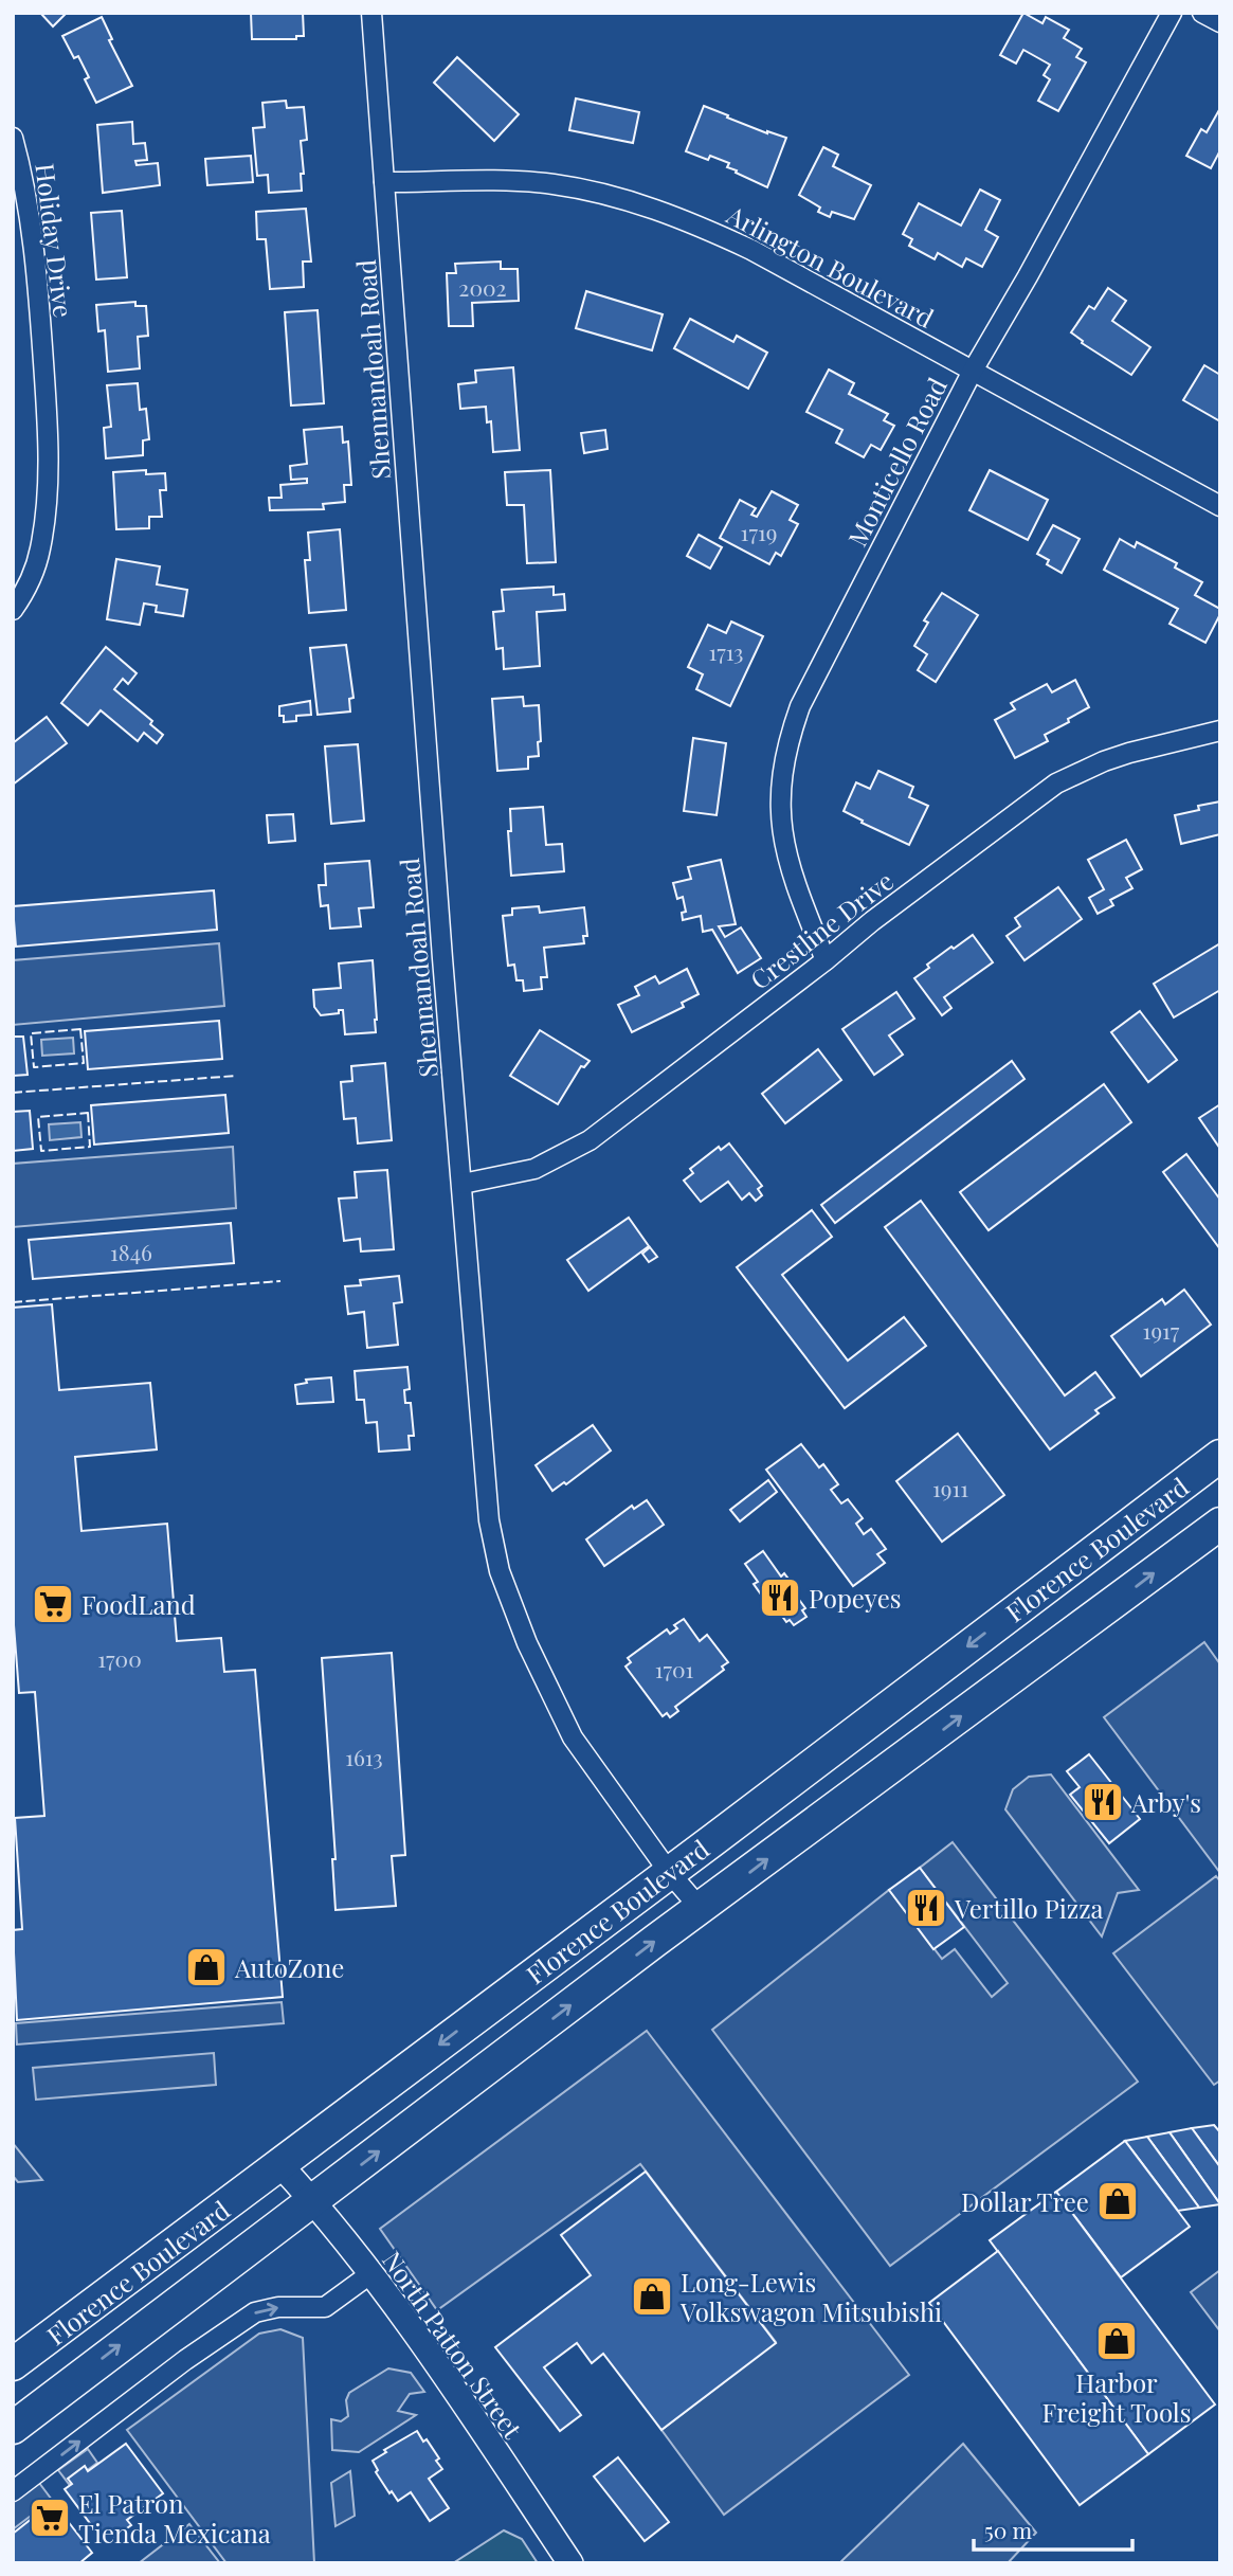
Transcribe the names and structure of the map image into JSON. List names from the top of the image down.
{
  "streets": {
    "highway": ["Florence Boulevard"],
    "street": [
      "Holiday Drive",
      "Arlington Boulevard",
      "Shennandoah Road",
      "Monticello Road",
      "Crestline Drive",
      "North Patton Street"
    ]
  },
  "crossings": [
    ["Arlington Boulevard", "Shennandoah Road"],
    ["Arlington Boulevard", "Monticello Road"],
    ["Shennandoah Road", "Crestline Drive"],
    ["Shennandoah Road", "Florence Boulevard"],
    ["Monticello Road", "Crestline Drive"],
    ["Florence Boulevard", "North Patton Street"]
  ],
  "places": {
    "restaurant": ["Popeyes", "Arby's", "Vertillo Pizza"],
    "supermarket": ["FoodLand", "El Patron Tienda Mexicana"],
    "shop": [
      "AutoZone",
      "Dollar Tree",
      "Long-Lewis Volkswagon Mitsubishi",
      "Harbor Freight Tools"
    ]
  },
  "house_numbers": [
    "2002",
    "1719",
    "1713",
    "1846",
    "1917",
    "1911",
    "1700",
    "1701",
    "1613"
  ],
  "scale_bar": "50 m"
}
